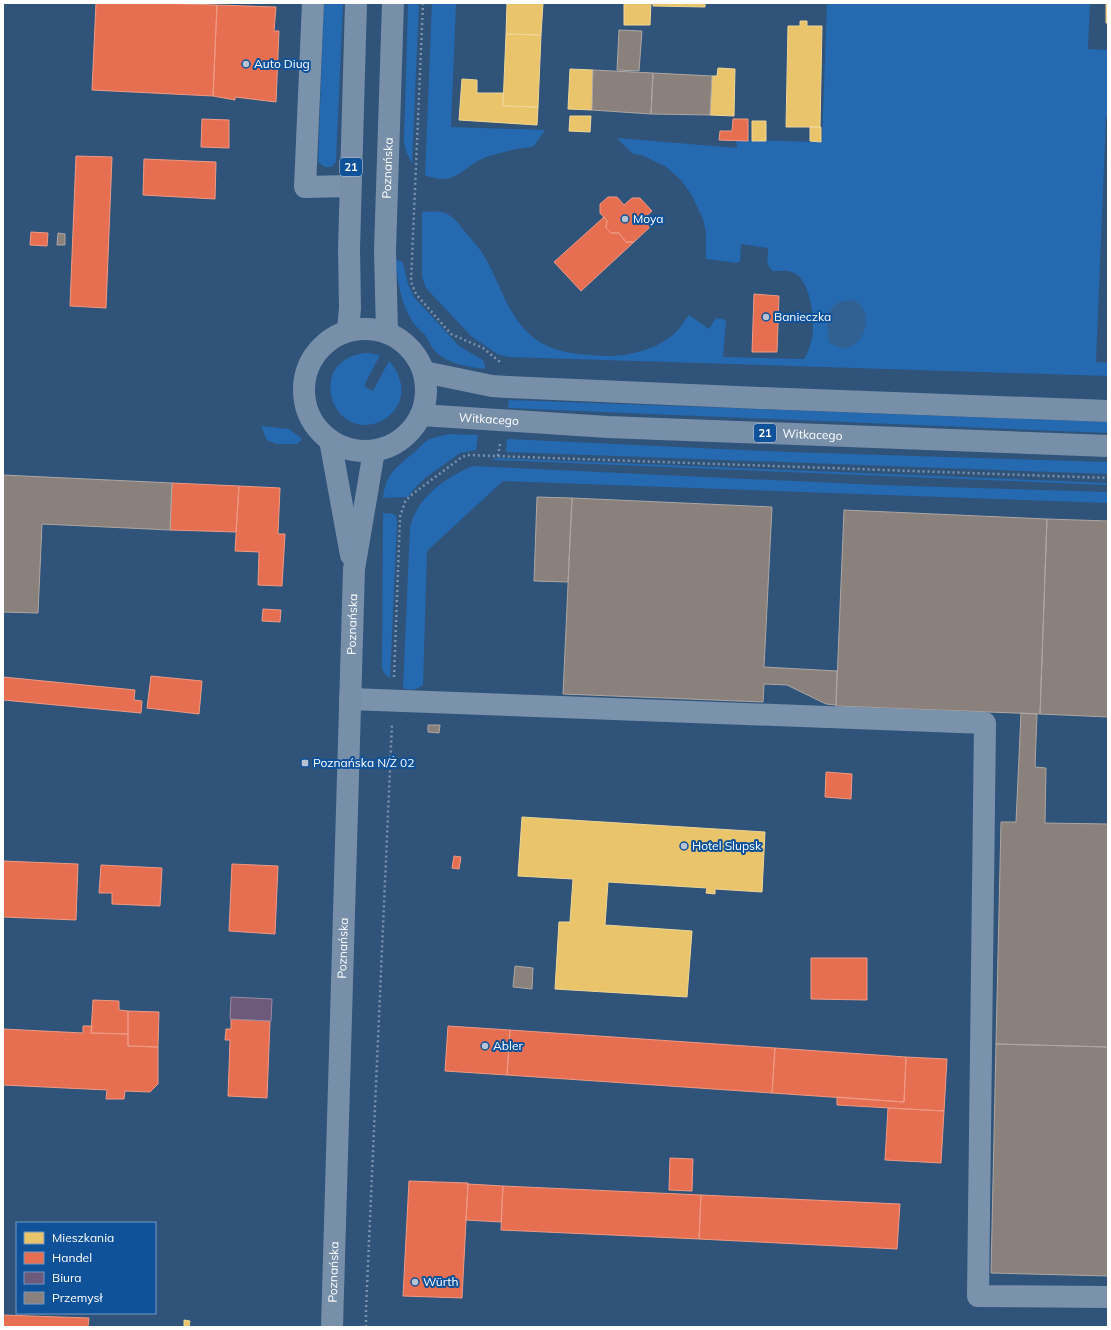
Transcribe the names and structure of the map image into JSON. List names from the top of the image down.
{
  "streets": {
    "main road": ["21", "Poznańska", "Witkacego"]
  },
  "crossings": [
    ["21", "Poznańska"],
    ["21", "Witkacego"],
    ["Poznańska", "Witkacego"]
  ],
  "places": {
    "other": [
      "Auto Diug",
      "Moya",
      "Banieczka",
      "Hotel Slupsk",
      "Abler",
      "Würth"
    ],
    "transit": ["Poznańska N/Ż 02"]
  },
  "legend": [
    "Mieszkania",
    "Handel",
    "Biura",
    "Przemysł"
  ]
}
